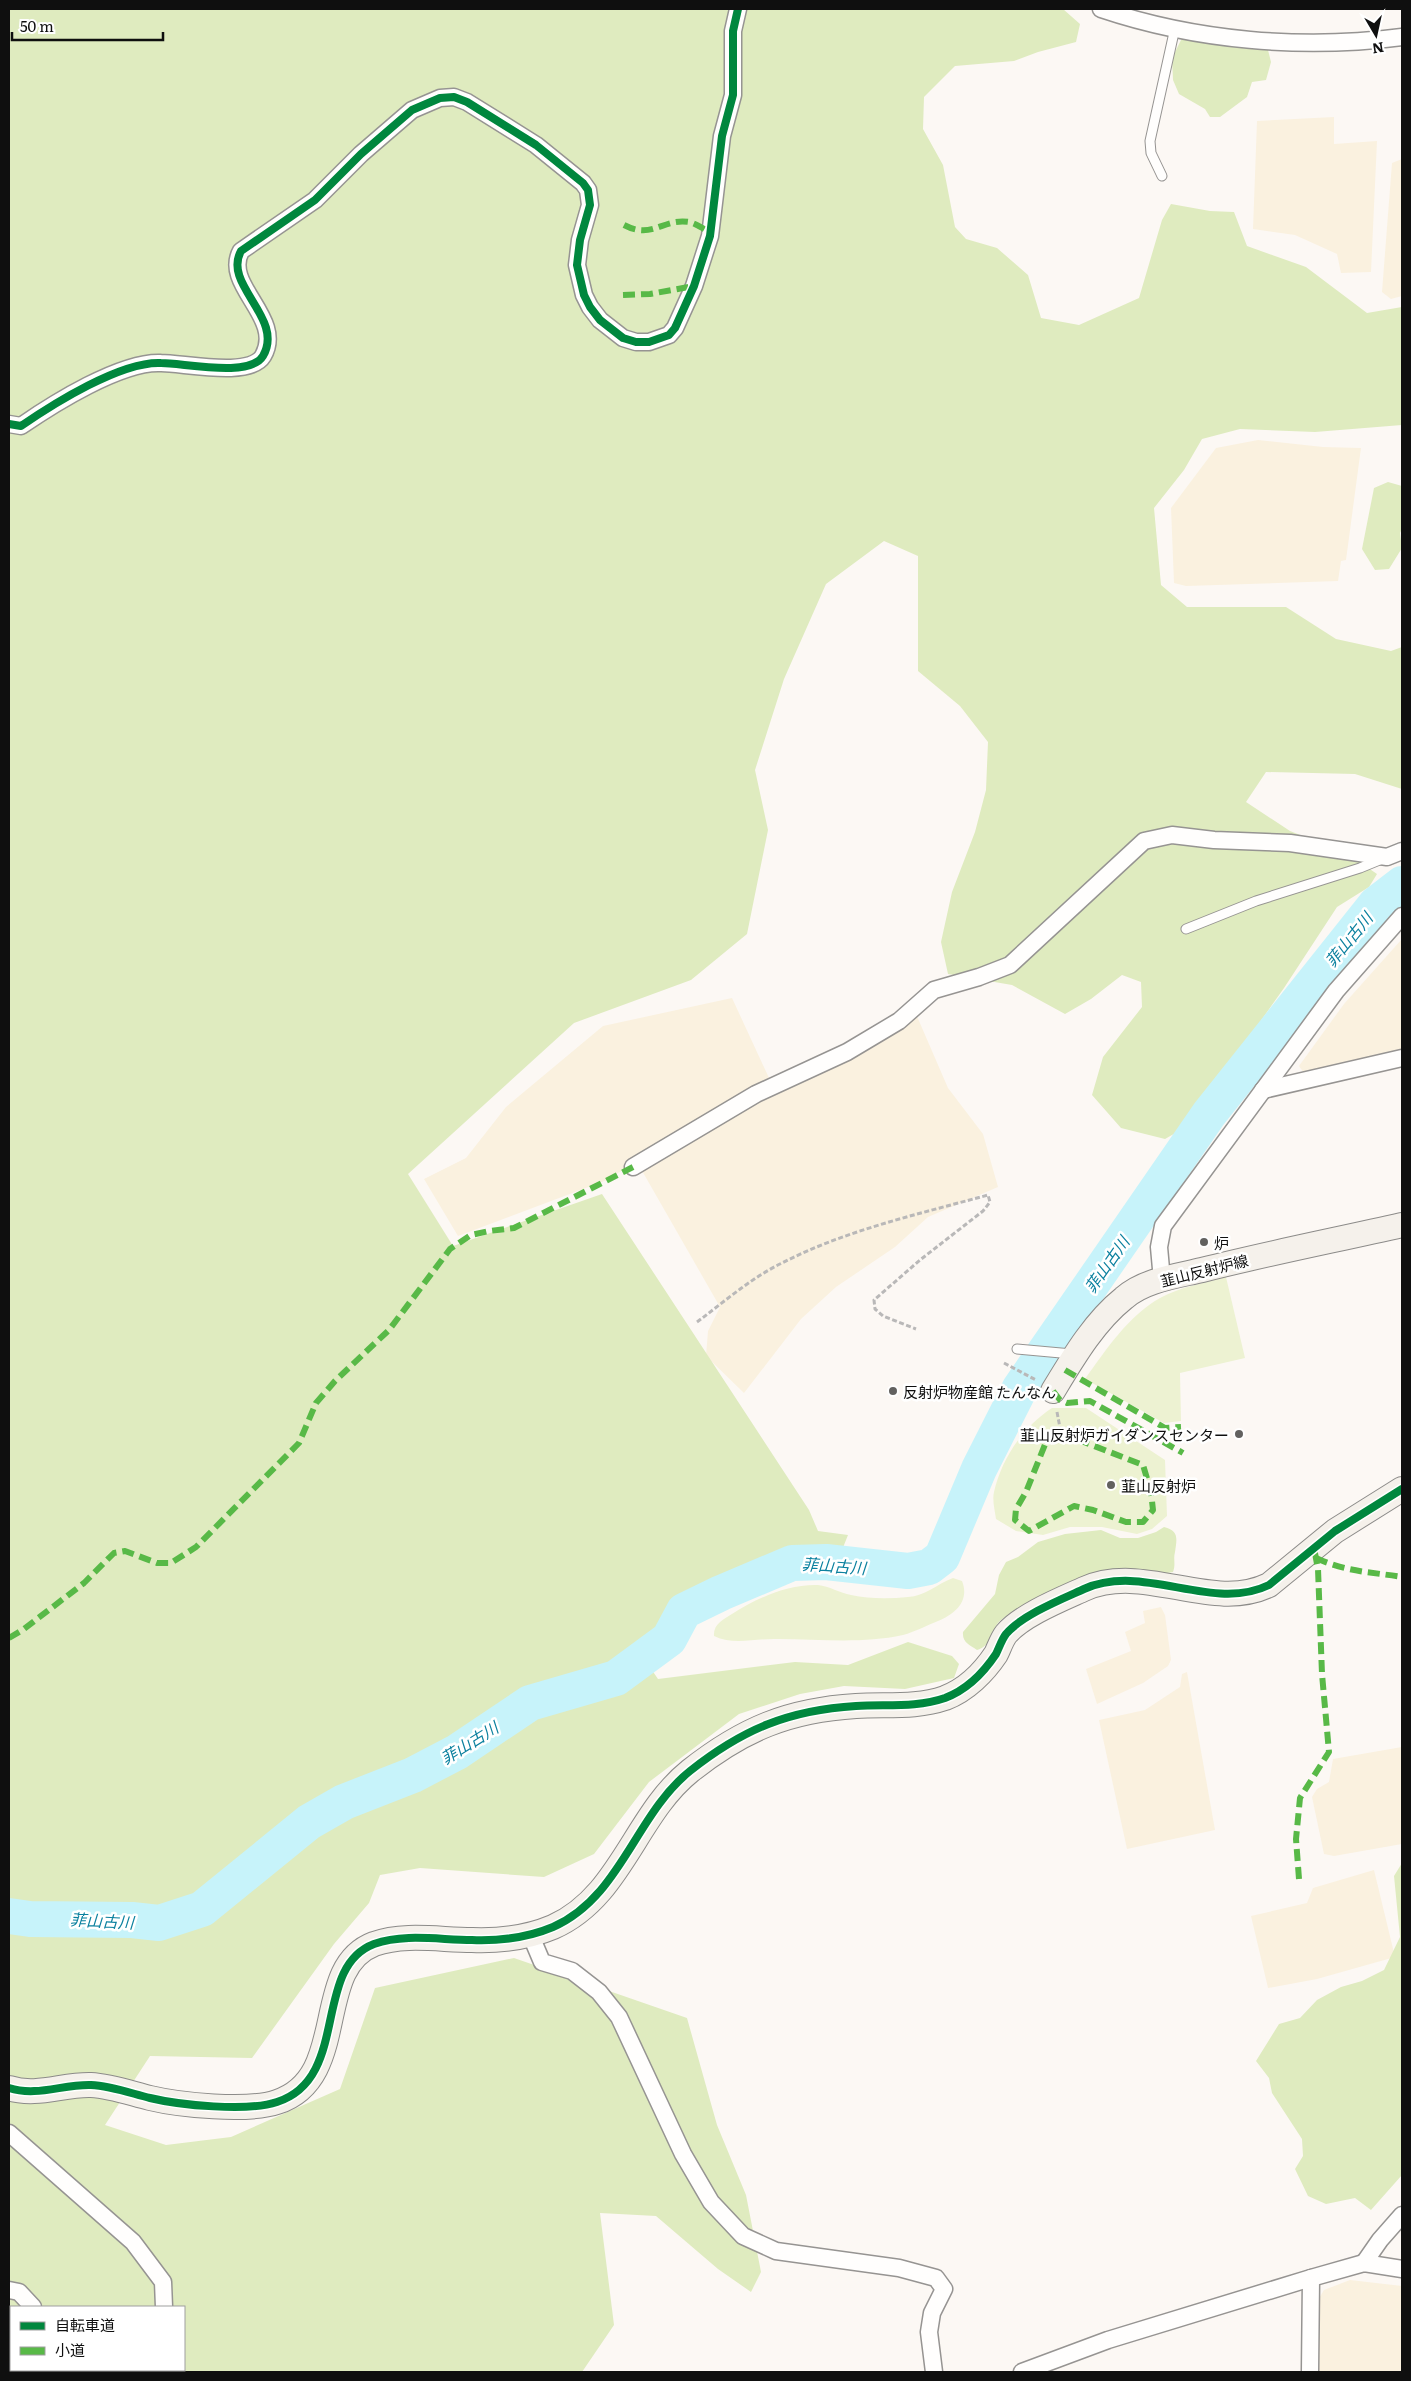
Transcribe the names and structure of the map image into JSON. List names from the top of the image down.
{
  "streets": {
    "street": ["韮山反射炉線"]
  },
  "water": ["菲山古川"],
  "places": [
    "炉",
    "反射炉物産館 たんなん",
    "韮山反射炉ガイダンスセンター",
    "韮山反射炉"
  ],
  "legend": ["自転車道", "小道"],
  "scale_bar": "50 m",
  "north": "bottom"
}
